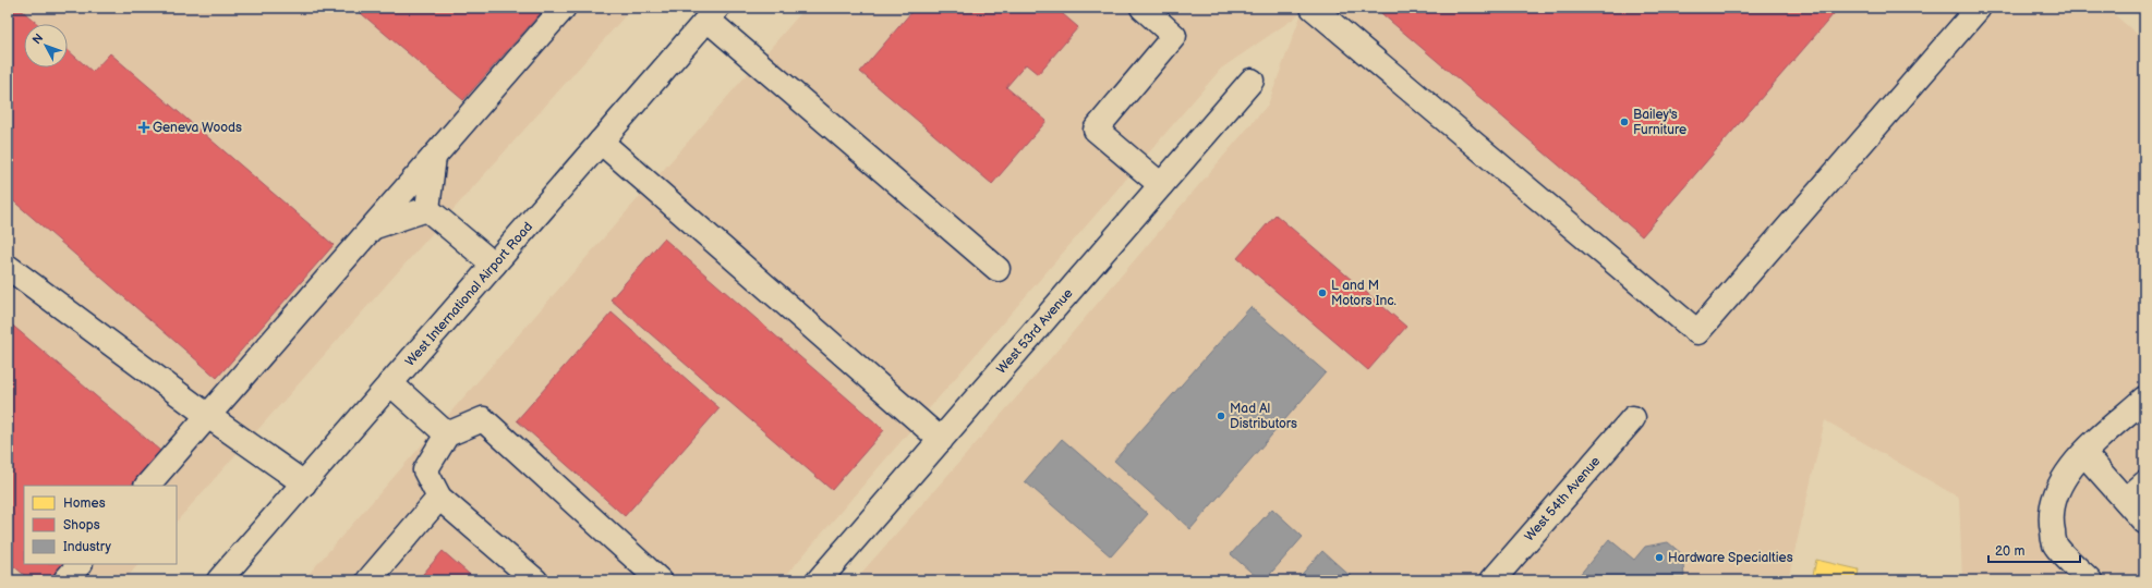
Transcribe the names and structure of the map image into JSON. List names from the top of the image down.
{
  "streets": {
    "street": ["West International Airport Road", "West 53rd Avenue", "West 54th Avenue"]
  },
  "places": {
    "other": [
      "Bailey's Furniture",
      "L and M Motors Inc.",
      "Mad Al Distributors",
      "Hardware Specialties"
    ],
    "health": ["Geneva Woods"]
  },
  "legend": ["Homes", "Shops", "Industry"],
  "scale_bar": "20 m",
  "north": "top left"
}
